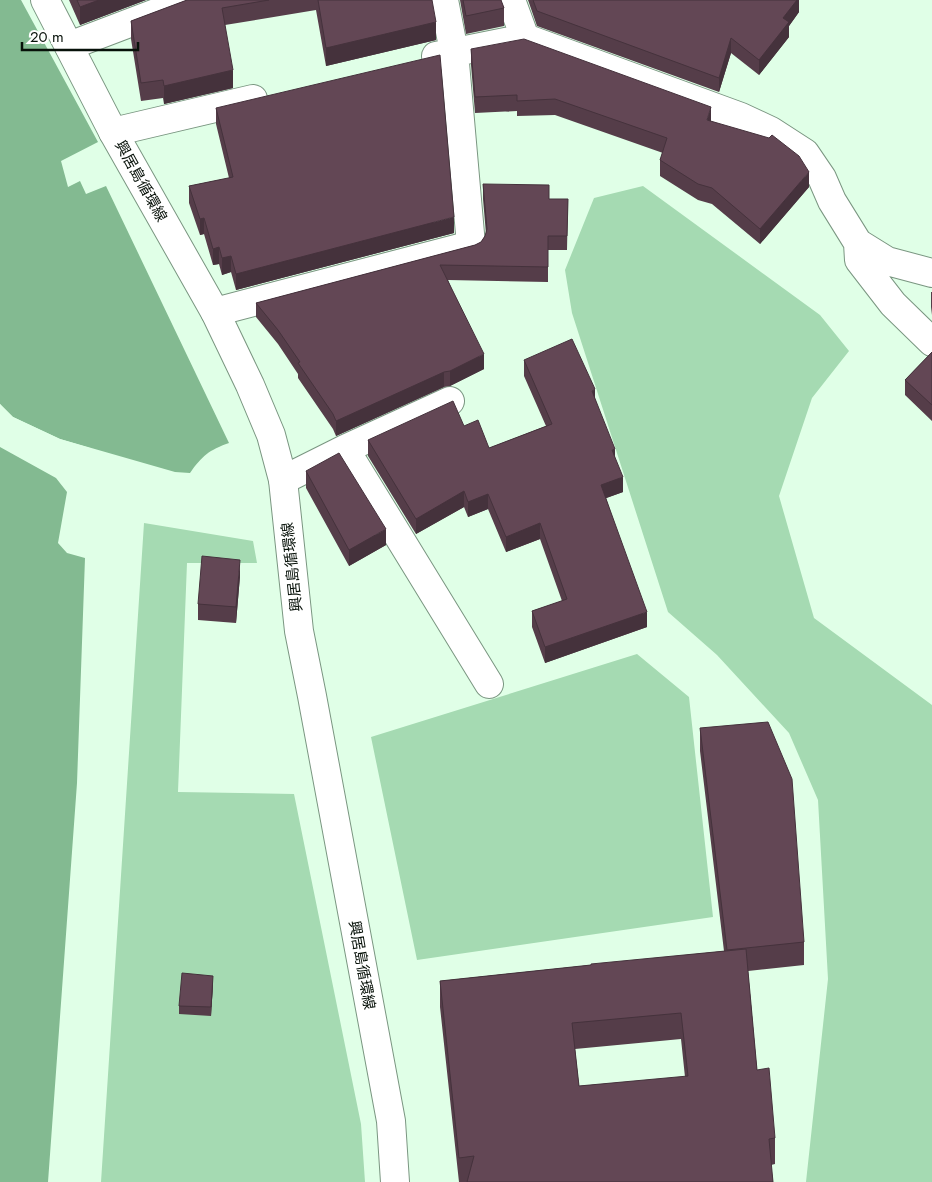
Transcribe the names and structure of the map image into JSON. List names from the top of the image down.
{
  "streets": {
    "street": ["興居島循環線"]
  },
  "scale_bar": "20 m"
}
